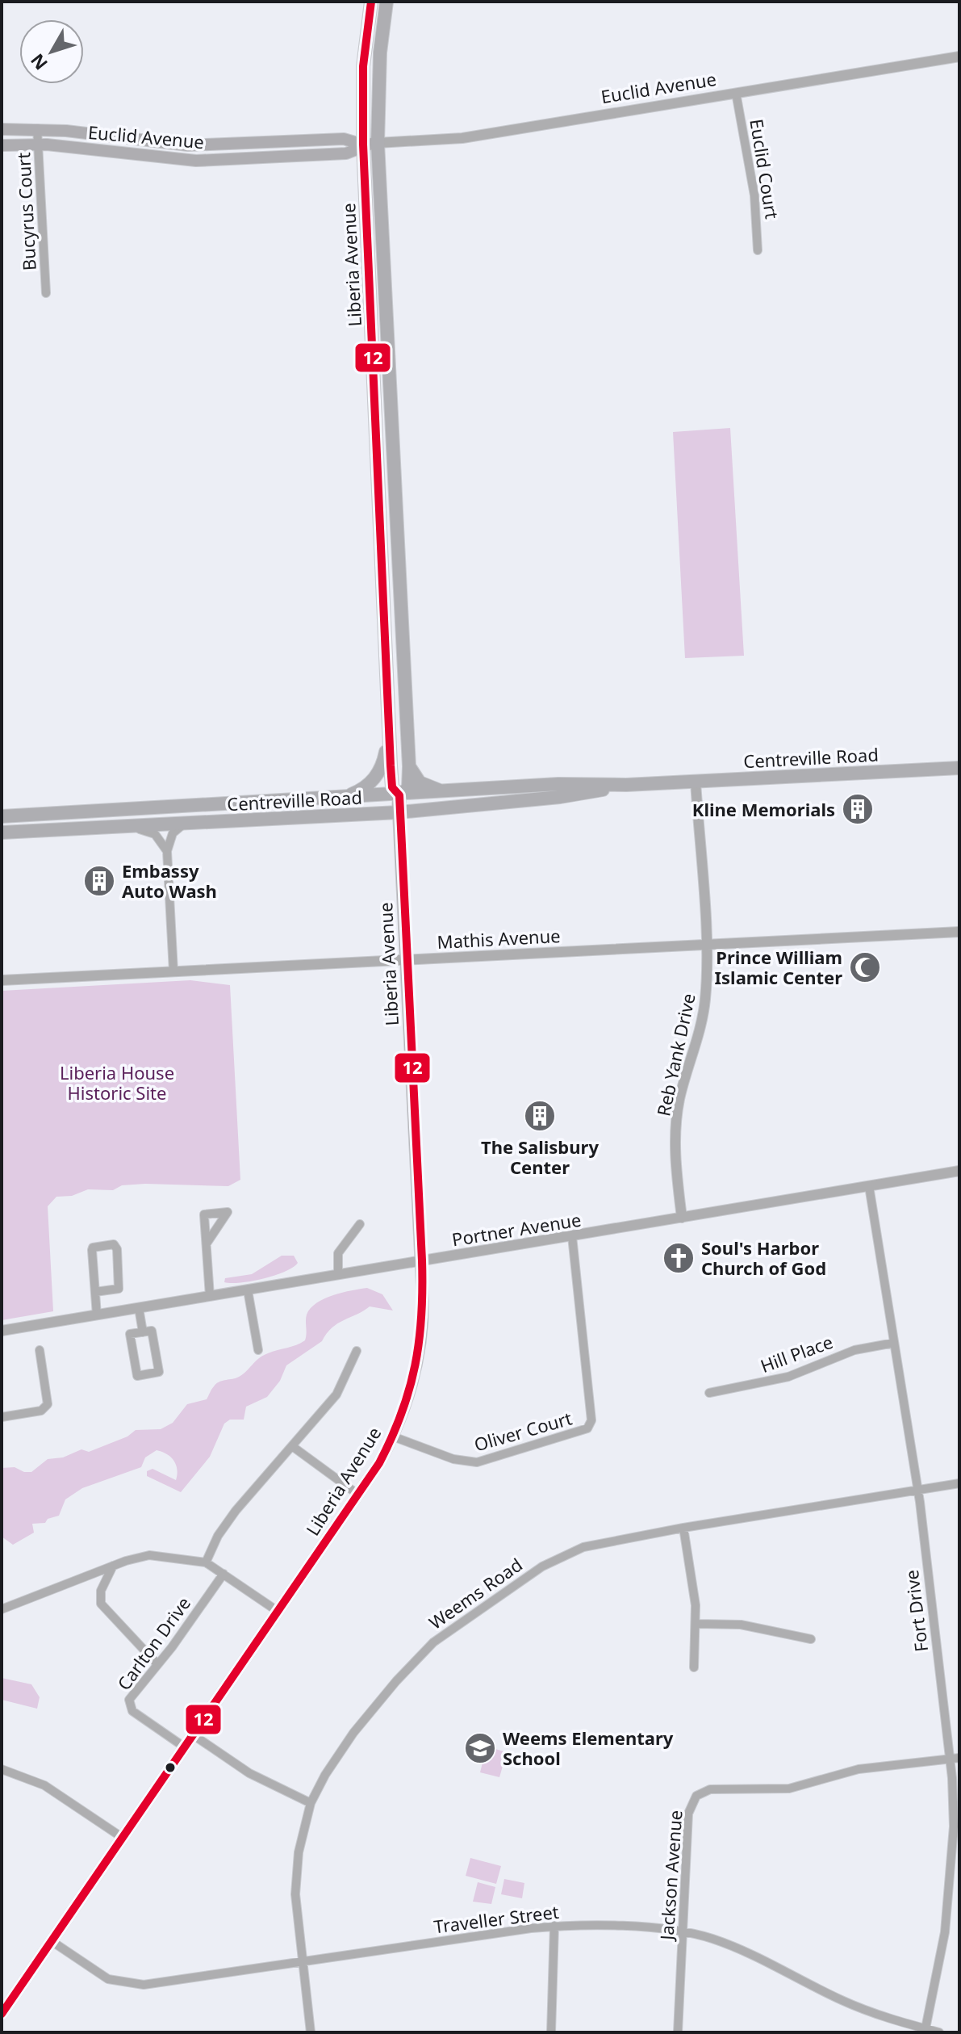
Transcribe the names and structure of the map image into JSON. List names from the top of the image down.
{
  "streets": {
    "highway": ["Liberia Avenue", "Centreville Road"],
    "main road": ["Euclid Avenue"],
    "street": [
      "Euclid Court",
      "Bucyrus Court",
      "Mathis Avenue",
      "Reb Yank Drive",
      "Portner Avenue",
      "Hill Place",
      "Oliver Court",
      "Weems Road",
      "Fort Drive",
      "Carlton Drive",
      "Jackson Avenue",
      "Traveller Street"
    ]
  },
  "crossings": [
    ["Euclid Avenue", "Euclid Court"],
    ["Euclid Avenue", "Bucyrus Court"],
    ["Euclid Avenue", "Liberia Avenue"],
    ["Liberia Avenue", "Centreville Road"],
    ["Liberia Avenue", "Mathis Avenue"],
    ["Liberia Avenue", "Portner Avenue"],
    ["Liberia Avenue", "Oliver Court"],
    ["Liberia Avenue", "Carlton Drive"],
    ["Liberia Avenue", "Traveller Street"],
    ["Centreville Road", "Reb Yank Drive"],
    ["Mathis Avenue", "Reb Yank Drive"],
    ["Reb Yank Drive", "Portner Avenue"],
    ["Portner Avenue", "Oliver Court"],
    ["Portner Avenue", "Fort Drive"],
    ["Hill Place", "Fort Drive"],
    ["Weems Road", "Fort Drive"],
    ["Weems Road", "Traveller Street"],
    ["Fort Drive", "Jackson Avenue"],
    ["Fort Drive", "Traveller Street"],
    ["Jackson Avenue", "Traveller Street"]
  ],
  "parks": ["Liberia House Historic Site"],
  "places": {
    "building": ["Kline Memorials", "Embassy Auto Wash", "The Salisbury Center"],
    "mosque": ["Prince William Islamic Center"],
    "church": ["Soul's Harbor Church of God"],
    "school or university": ["Weems Elementary School"]
  },
  "lines": ["transit line 12"],
  "north": "bottom left"
}
